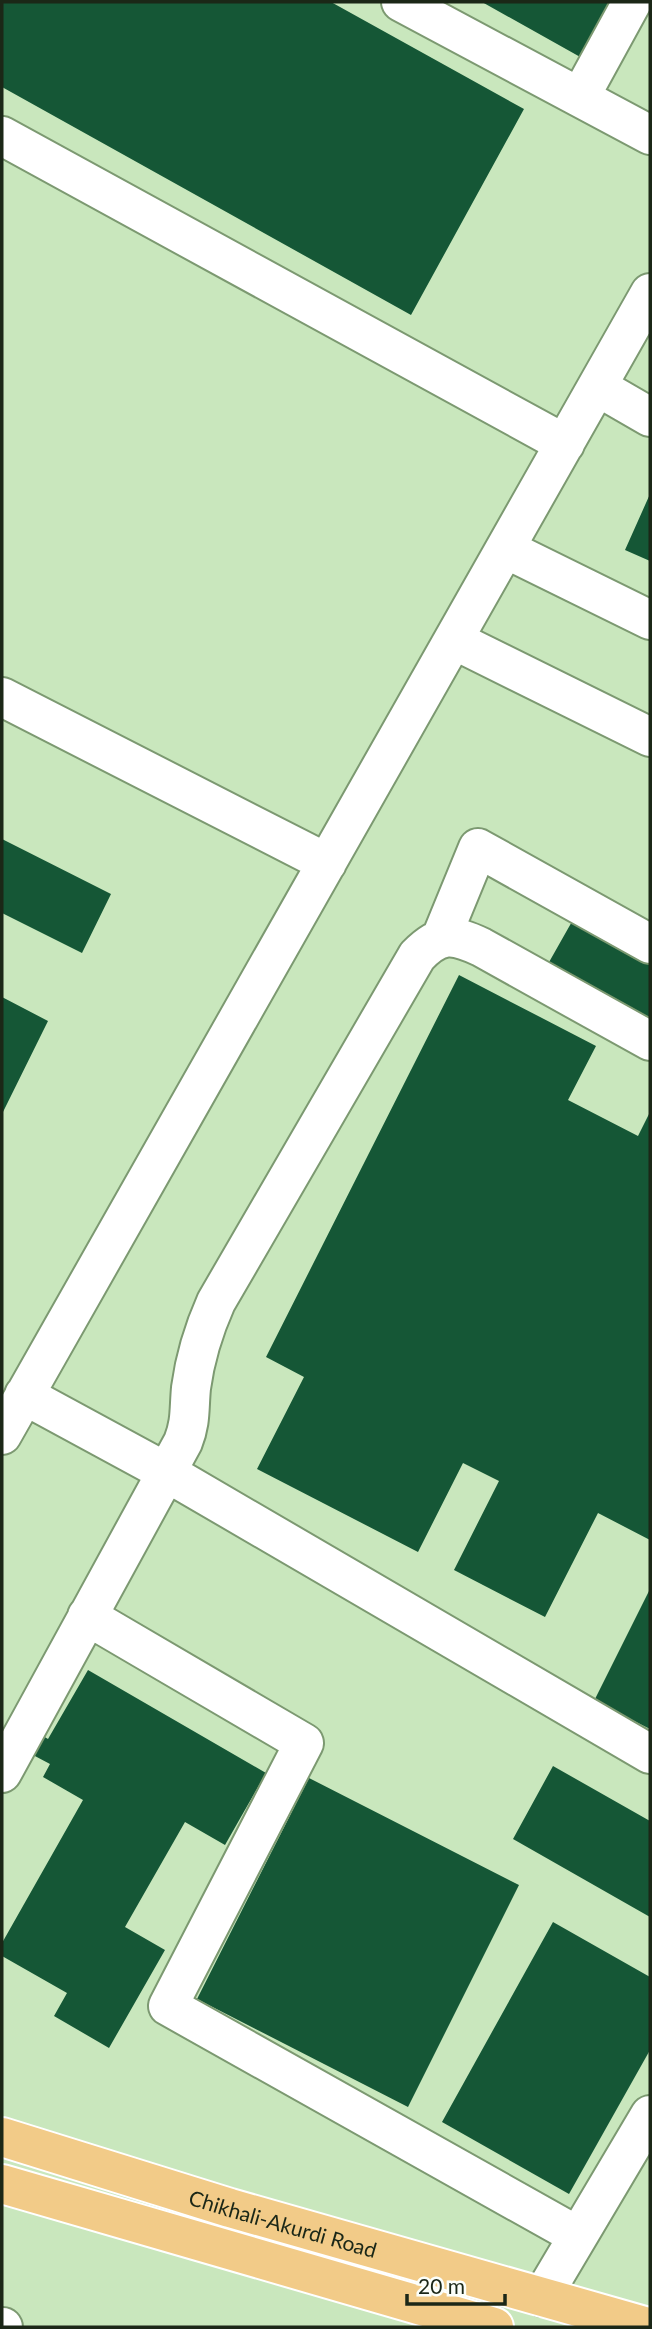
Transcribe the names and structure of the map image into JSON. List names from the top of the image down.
{
  "streets": {
    "main road": ["Chikhali-Akurdi Road"]
  },
  "scale_bar": "20 m"
}
